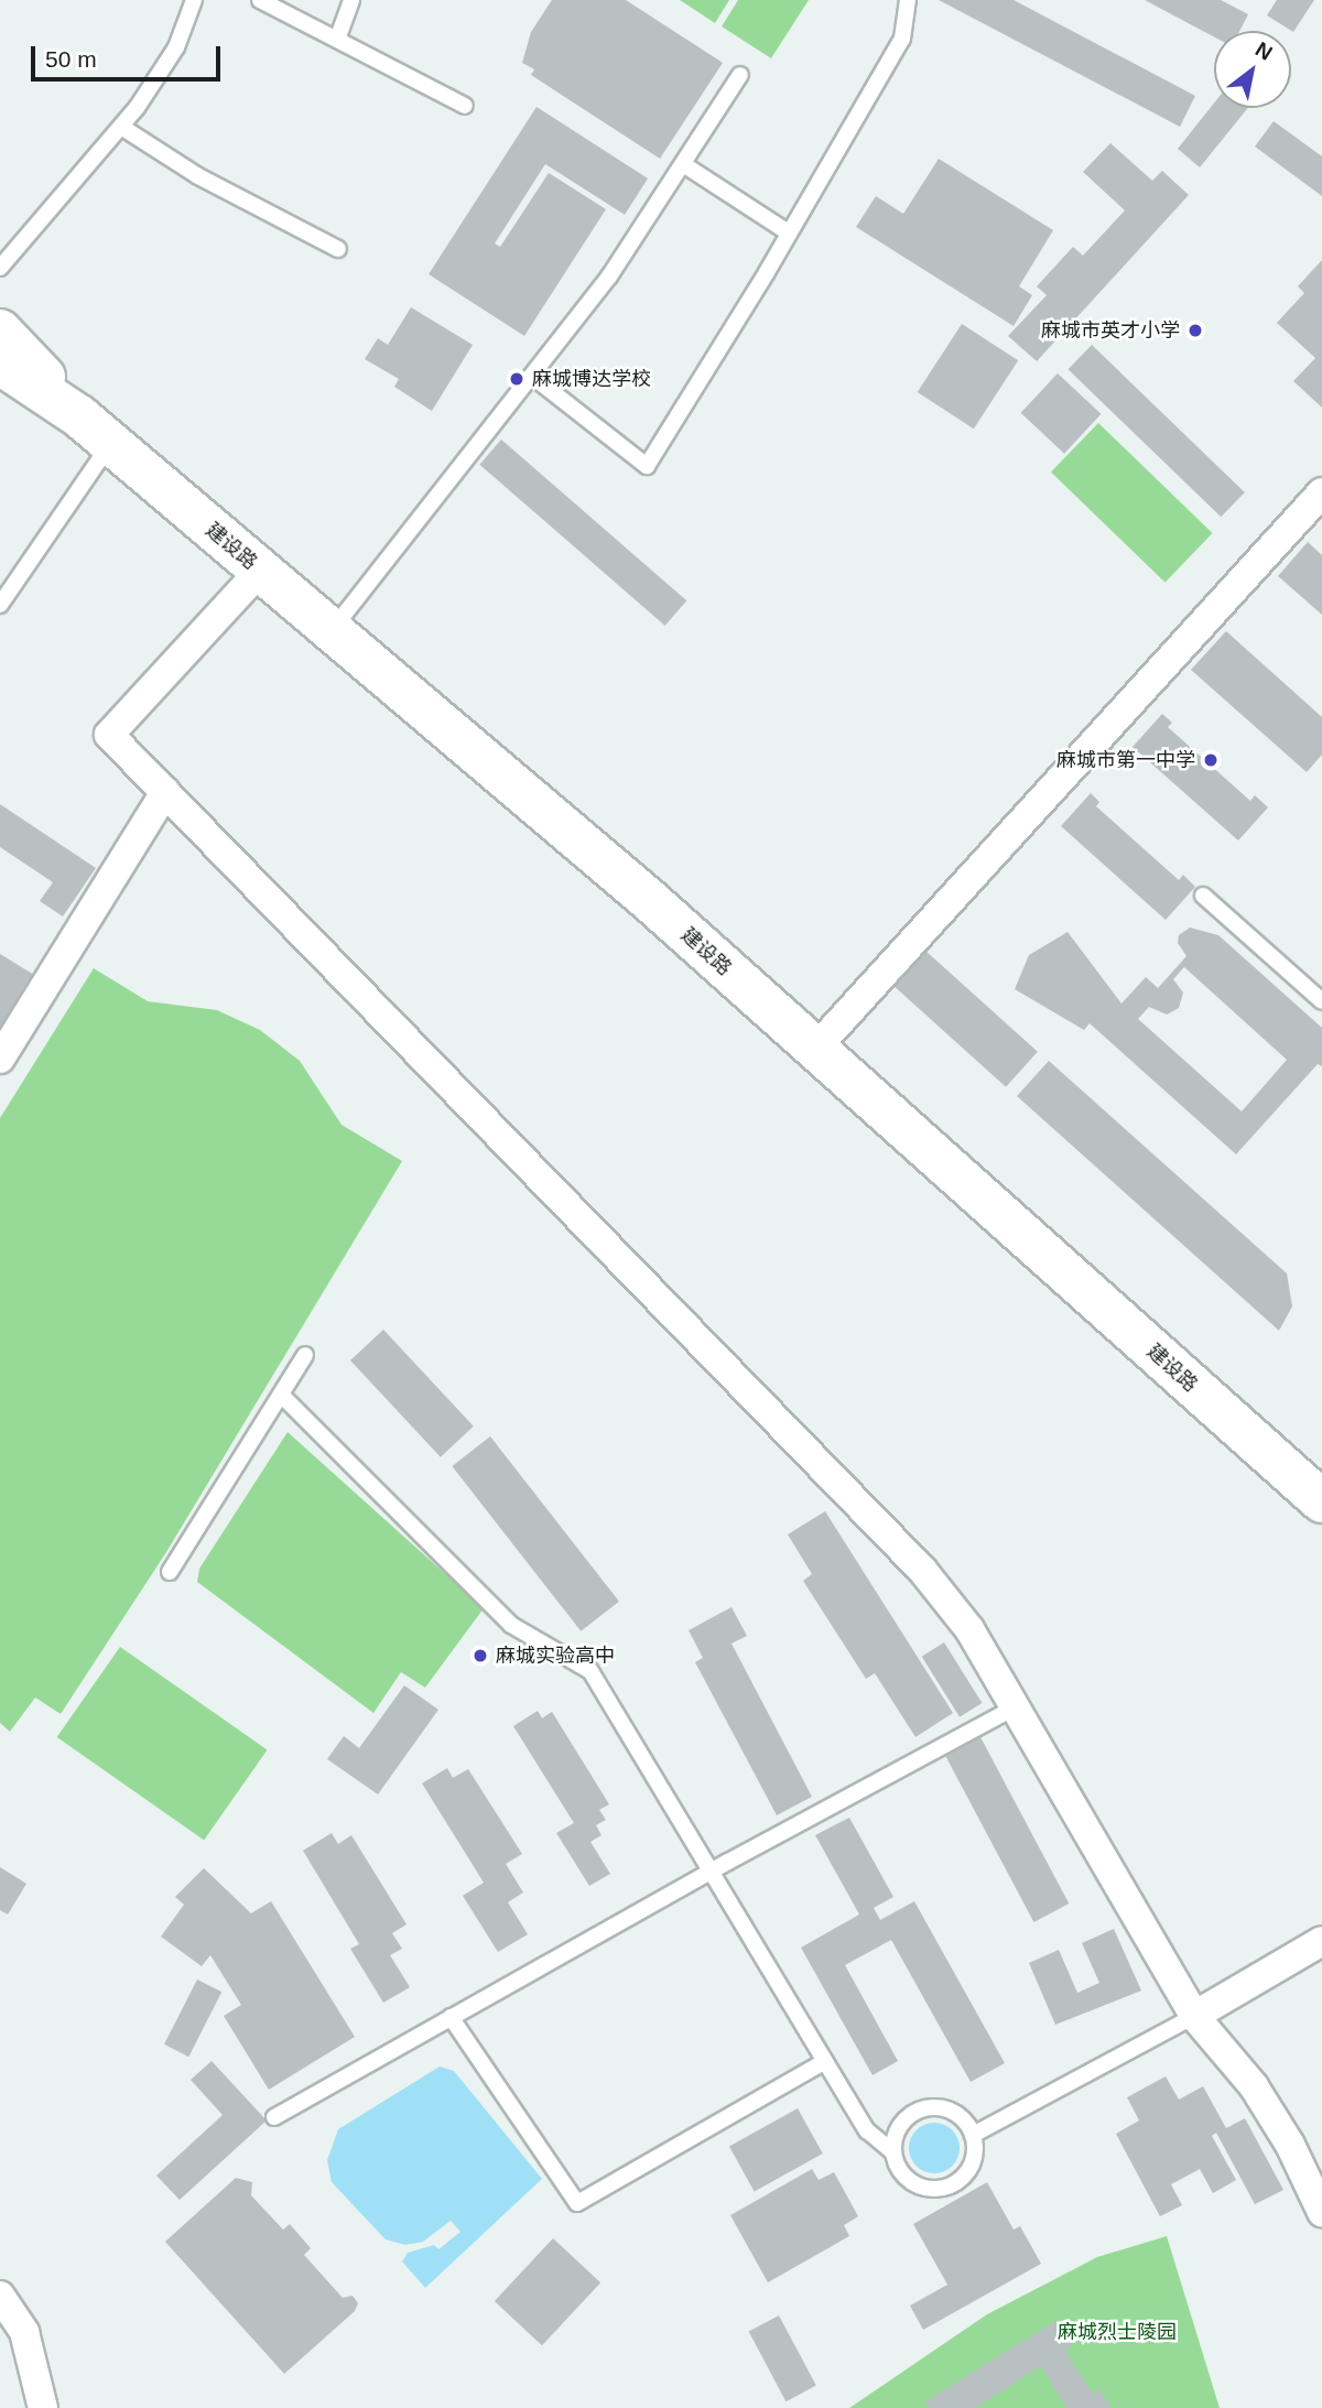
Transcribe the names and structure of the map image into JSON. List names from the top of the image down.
{
  "streets": {
    "street": ["建设路"]
  },
  "parks": ["麻城烈士陵园"],
  "places": [
    "麻城市英才小学",
    "麻城博达学校",
    "麻城市第一中学",
    "麻城实验高中"
  ],
  "scale_bar": "50 m",
  "north": "top right"
}
